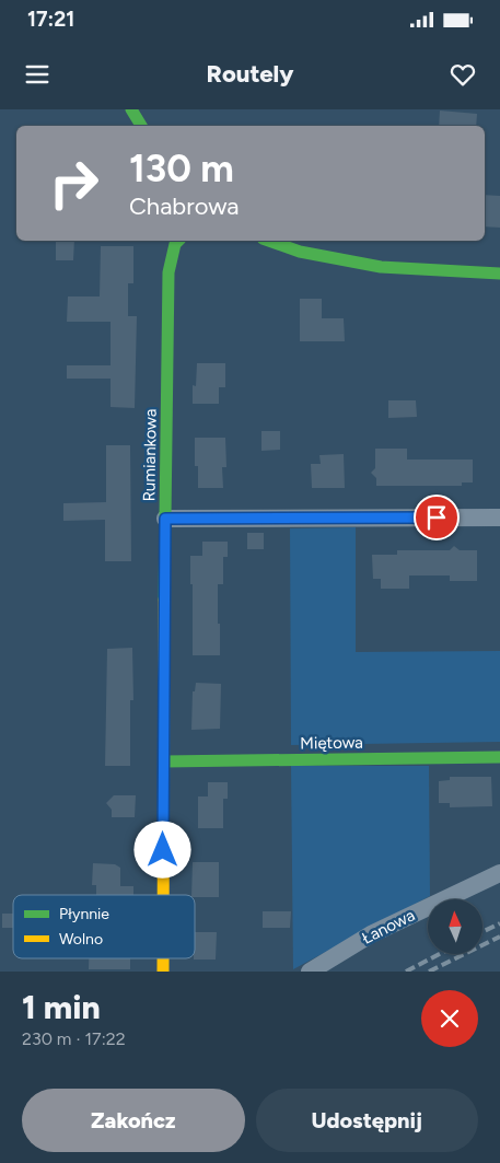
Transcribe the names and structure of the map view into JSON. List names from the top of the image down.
{
  "streets": {
    "street": ["Rumiankowa", "Miętowa", "Łanowa"]
  },
  "crossings": [
    ["Rumiankowa", "Miętowa"]
  ],
  "legend": ["Płynnie", "Wolno"],
  "north": "top",
  "page": {
    "status": "17:21",
    "header": "Routely",
    "turn": ["130 m", "Chabrowa"],
    "heading": ["1 min", "230 m · 17:22"],
    "buttons": ["Zakończ", "Udostępnij"]
  }
}
